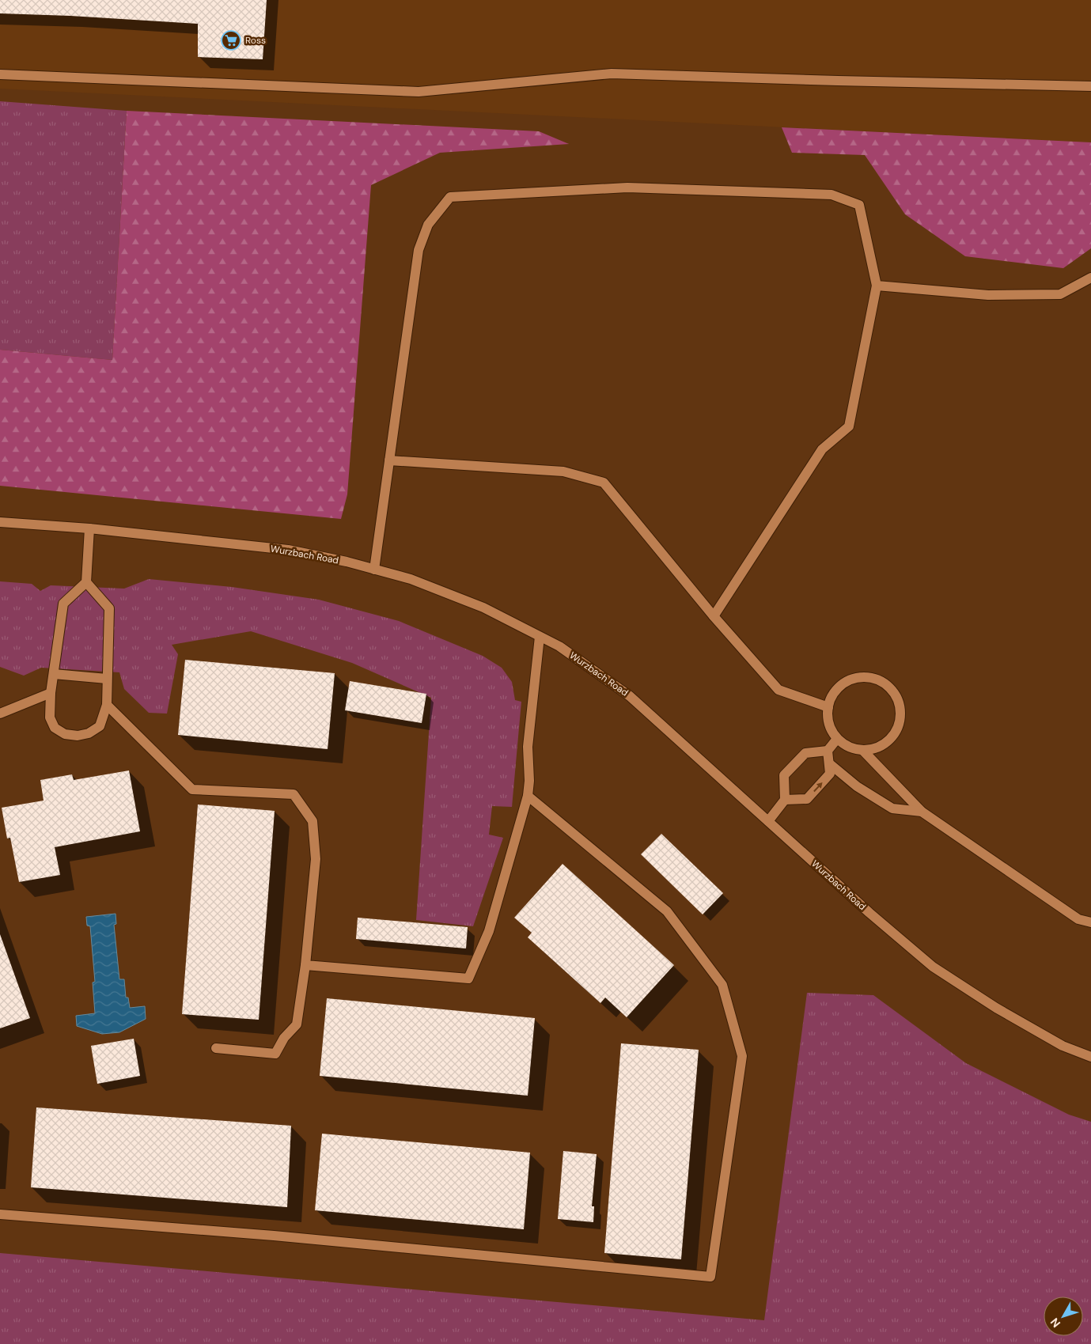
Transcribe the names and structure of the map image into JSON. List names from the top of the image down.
{
  "streets": {
    "main road": ["Wurzbach Road"]
  },
  "places": {
    "supermarket": ["Ross"]
  },
  "north": "bottom left"
}
